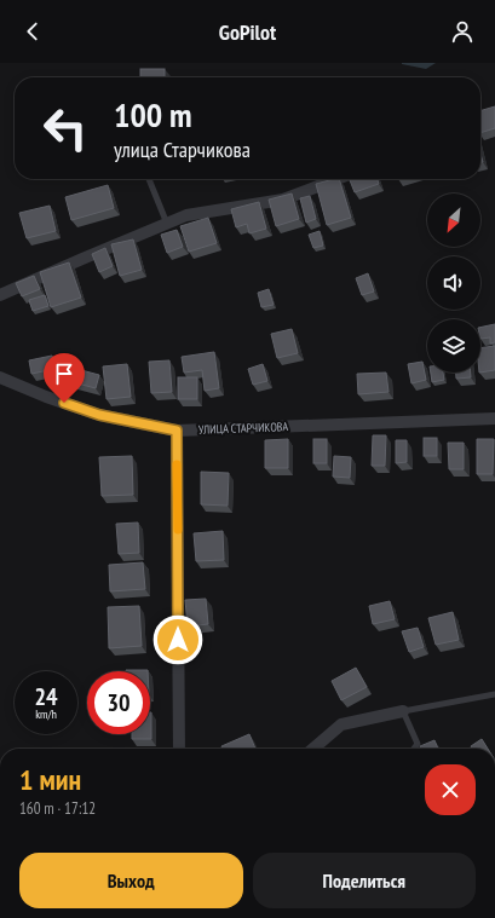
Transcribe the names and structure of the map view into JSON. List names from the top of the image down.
{
  "streets": {
    "street": ["УЛИЦА СТАРЧИКОВА"]
  },
  "north": "bottom left",
  "page": {
    "header": "GoPilot",
    "turn": ["100 m", "улица Старчикова"],
    "speed": "24 km/h",
    "limit": "30",
    "heading": ["1 мин", "160 m · 17:12"],
    "buttons": ["Выход", "Поделиться"]
  }
}
